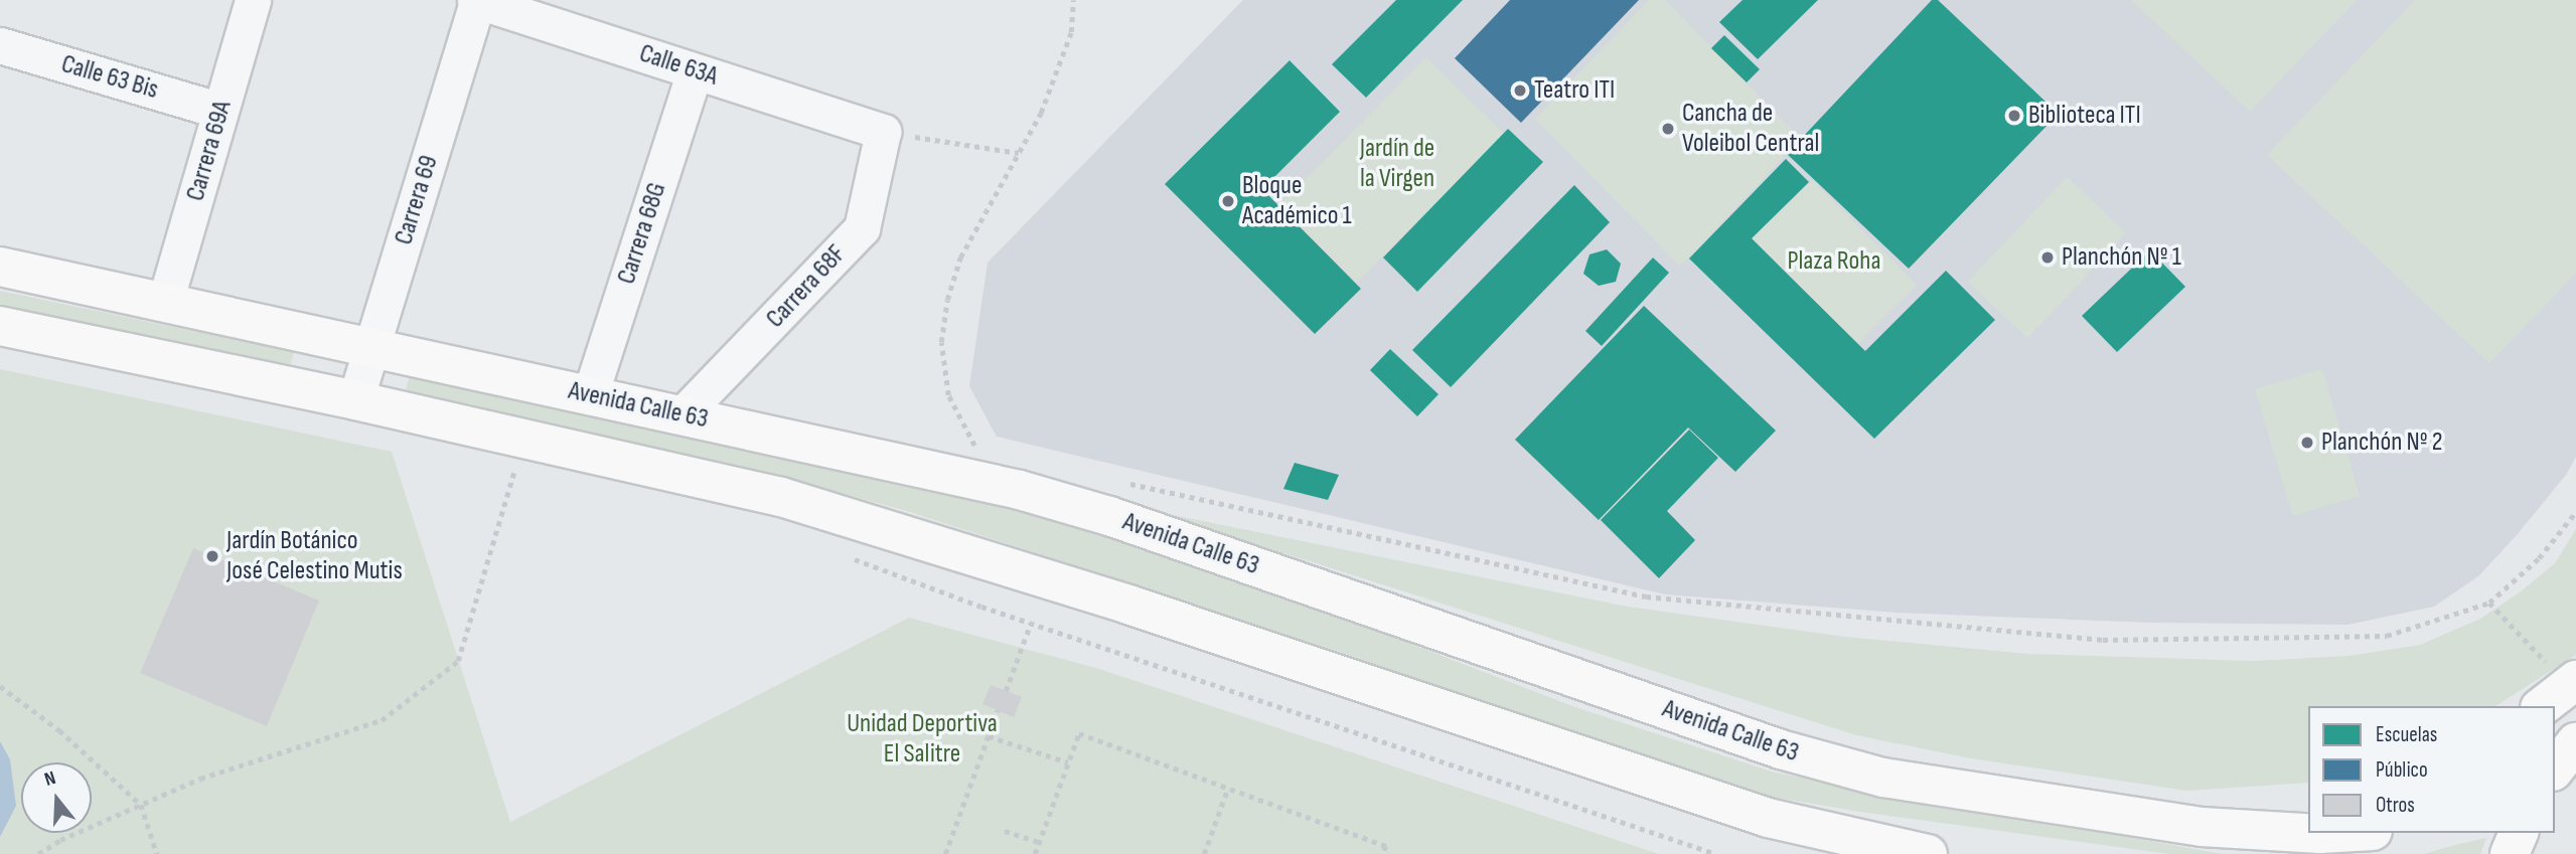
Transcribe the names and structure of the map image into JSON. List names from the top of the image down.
{
  "streets": {
    "main road": ["Avenida Calle 63"],
    "street": [
      "Calle 63A",
      "Calle 63 Bis",
      "Carrera 69A",
      "Carrera 69",
      "Carrera 68G",
      "Carrera 68F"
    ]
  },
  "crossings": [
    ["Calle 63A", "Carrera 69"],
    ["Calle 63A", "Carrera 68G"],
    ["Calle 63A", "Carrera 68F"],
    ["Calle 63 Bis", "Carrera 69A"],
    ["Carrera 69A", "Avenida Calle 63"],
    ["Carrera 69", "Avenida Calle 63"],
    ["Carrera 68G", "Avenida Calle 63"],
    ["Carrera 68F", "Avenida Calle 63"]
  ],
  "parks": ["Jardín de la Virgen", "Plaza Roha", "Unidad Deportiva El Salitre"],
  "places": [
    "Teatro ITI",
    "Biblioteca ITI",
    "Cancha de Voleibol Central",
    "Bloque Académico 1",
    "Planchón Nº 1",
    "Planchón Nº 2",
    "Jardín Botánico José Celestino Mutis"
  ],
  "legend": ["Escuelas", "Público", "Otros"],
  "north": "top"
}
